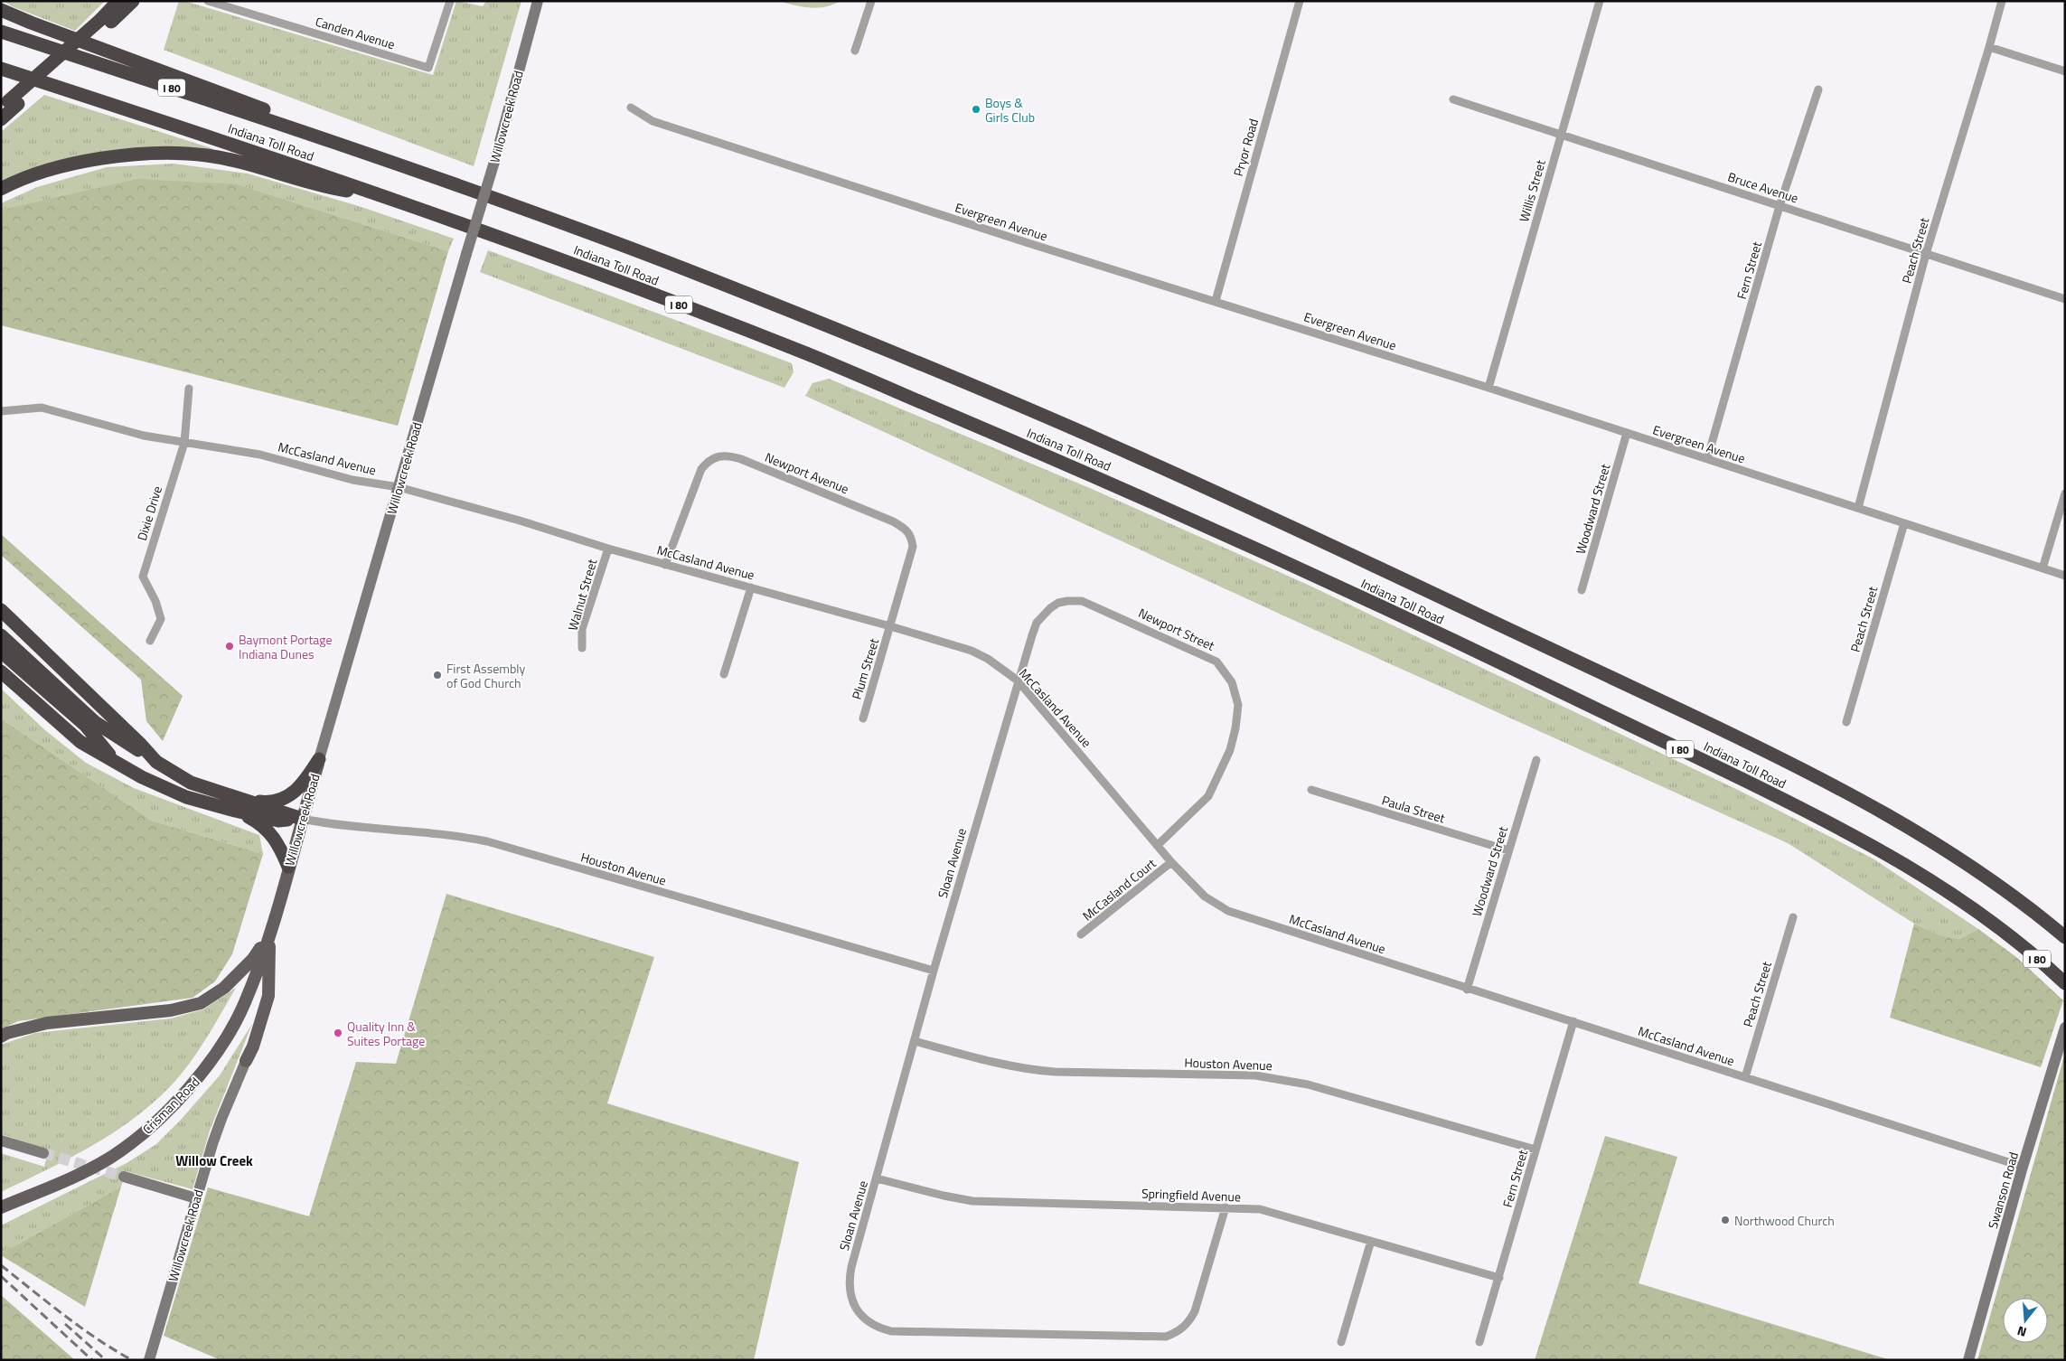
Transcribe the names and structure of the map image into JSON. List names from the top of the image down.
{
  "streets": {
    "highway": ["I 80", "Indiana Toll Road"],
    "main road": ["Willowcreek Road", "Crisman Road", "Swanson Road"],
    "street": [
      "Canden Avenue",
      "Pryor Road",
      "Bruce Avenue",
      "Willis Street",
      "Evergreen Avenue",
      "Peach Street",
      "Fern Street",
      "McCasland Avenue",
      "Newport Avenue",
      "Woodward Street",
      "Dixie Drive",
      "Walnut Street",
      "Newport Street",
      "Plum Street",
      "Paula Street",
      "Sloan Avenue",
      "Houston Avenue",
      "McCasland Court",
      "Springfield Avenue"
    ]
  },
  "crossings": [
    ["Willowcreek Road", "McCasland Avenue"],
    ["Willowcreek Road", "Houston Avenue"],
    ["Willowcreek Road", "Crisman Road"],
    ["Pryor Road", "Evergreen Avenue"],
    ["Bruce Avenue", "Willis Street"],
    ["Bruce Avenue", "Peach Street"],
    ["Bruce Avenue", "Fern Street"],
    ["Willis Street", "Evergreen Avenue"],
    ["Evergreen Avenue", "Peach Street"],
    ["Evergreen Avenue", "Fern Street"],
    ["Evergreen Avenue", "Woodward Street"],
    ["Peach Street", "McCasland Avenue"],
    ["Fern Street", "McCasland Avenue"],
    ["Fern Street", "Houston Avenue"],
    ["Fern Street", "Springfield Avenue"],
    ["McCasland Avenue", "Newport Avenue"],
    ["McCasland Avenue", "Woodward Street"],
    ["McCasland Avenue", "Dixie Drive"],
    ["McCasland Avenue", "Walnut Street"],
    ["McCasland Avenue", "Newport Street"],
    ["McCasland Avenue", "Plum Street"],
    ["McCasland Avenue", "Sloan Avenue"],
    ["McCasland Avenue", "McCasland Court"],
    ["McCasland Avenue", "Swanson Road"],
    ["Newport Avenue", "Plum Street"],
    ["Woodward Street", "Paula Street"],
    ["Newport Street", "Sloan Avenue"],
    ["Sloan Avenue", "Houston Avenue"],
    ["Sloan Avenue", "Springfield Avenue"]
  ],
  "districts": ["Willow Creek"],
  "places": [
    "Boys & Girls Club",
    "Baymont Portage Indiana Dunes",
    "First Assembly of God Church",
    "Quality Inn & Suites Portage",
    "Northwood Church"
  ],
  "north": "bottom"
}
